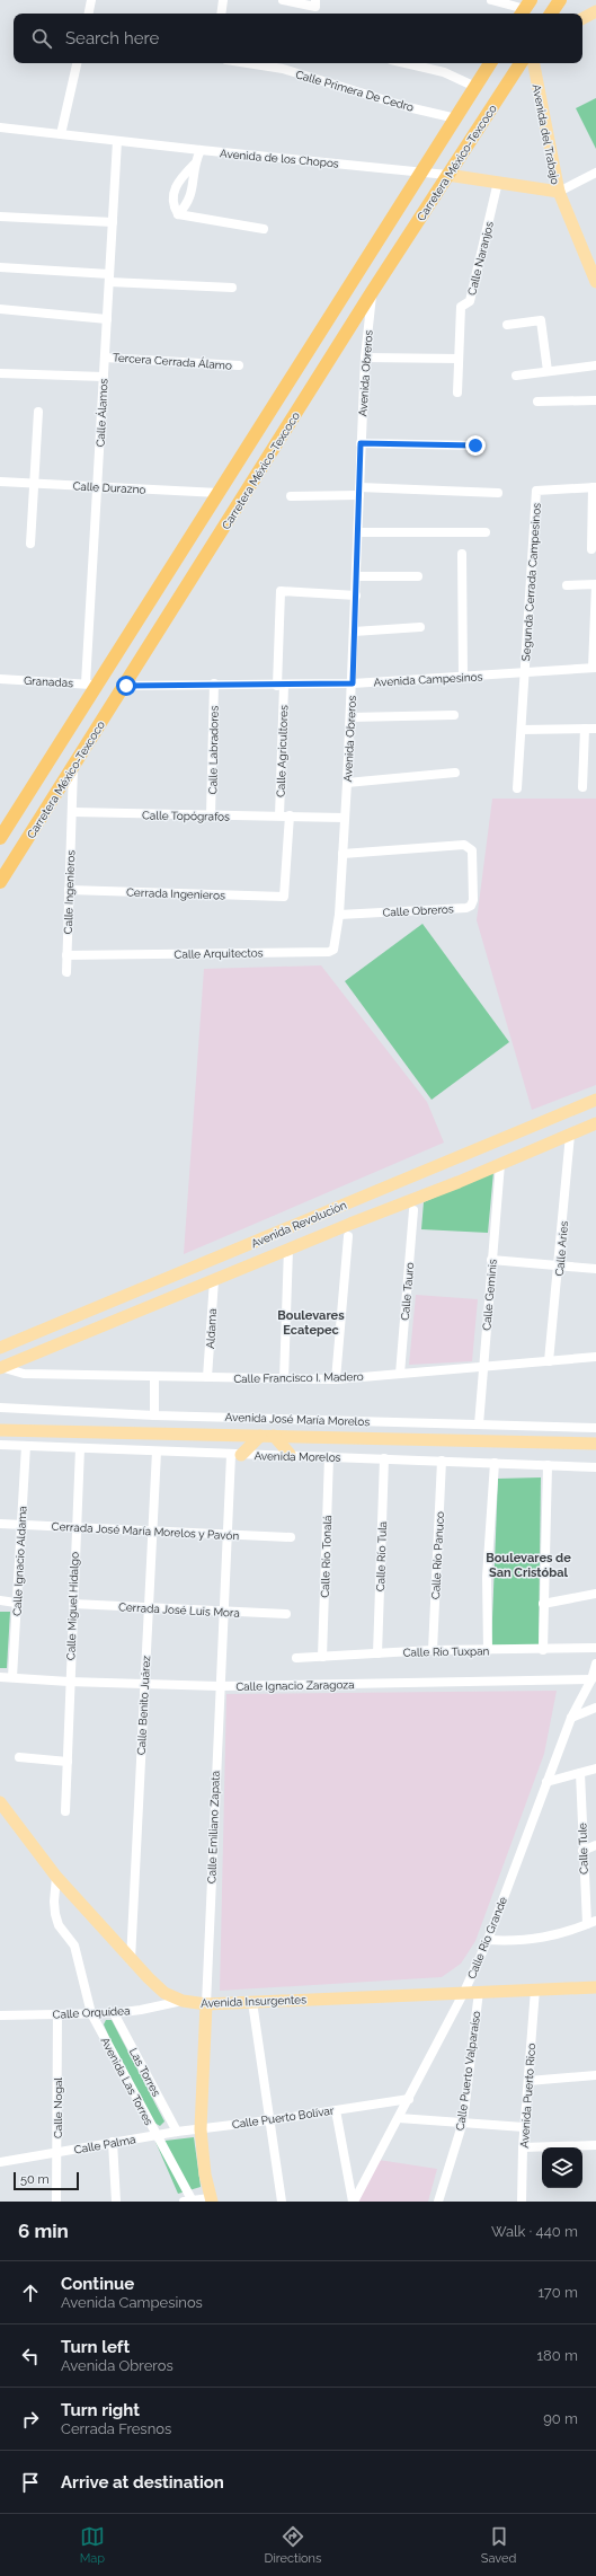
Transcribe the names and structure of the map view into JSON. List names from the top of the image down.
{
  "streets": {
    "highway": ["Carretera México-Texcoco"],
    "main road": [
      "Avenida del Trabajo",
      "Avenida de los Chopos",
      "Avenida Revolución",
      "Avenida José María Morelos",
      "Calle Emiliano Zapata",
      "Avenida Insurgentes"
    ],
    "street": [
      "Calle Primera De Cedro",
      "Calle Naranjos",
      "Tercera Cerrada Álamo",
      "Avenida Obreros",
      "Calle Álamos",
      "Calle Durazno",
      "Segunda Cerrada Campesinos",
      "Avenida Campesinos",
      "Granadas",
      "Calle Labradores",
      "Calle Agricultores",
      "Calle Topógrafos",
      "Calle Ingenieros",
      "Cerrada Ingenieros",
      "Calle Obreros",
      "Calle Arquitectos",
      "Calle Aries",
      "Calle Tauro",
      "Calle Geminis",
      "Aldama",
      "Calle Francisco I. Madero",
      "Avenida Morelos",
      "Cerrada José María Morelos y Pavón",
      "Calle Río Panuco",
      "Calle Río Tonalá",
      "Calle Río Tula",
      "Calle Ignacio Aldama",
      "Calle Miguel Hidalgo",
      "Cerrada José Luis Mora",
      "Calle Río Tuxpan",
      "Calle Ignacio Zaragoza",
      "Calle Benito Juárez",
      "Calle Tule",
      "Calle Río Grande",
      "Calle Orquídea",
      "Calle Puerto Valparaíso",
      "Las Torres",
      "Avenida Las Torres",
      "Avenida Puerto Rico",
      "Calle Nogal",
      "Calle Puerto Bolívar",
      "Calle Palma"
    ]
  },
  "crossings": [
    ["Calle Primera De Cedro", "Carretera México-Texcoco"],
    ["Avenida del Trabajo", "Avenida de los Chopos"],
    ["Avenida de los Chopos", "Carretera México-Texcoco"],
    ["Avenida de los Chopos", "Calle Naranjos"],
    ["Avenida de los Chopos", "Calle Álamos"],
    ["Carretera México-Texcoco", "Avenida Obreros"],
    ["Carretera México-Texcoco", "Calle Álamos"],
    ["Carretera México-Texcoco", "Calle Durazno"],
    ["Carretera México-Texcoco", "Avenida Campesinos"],
    ["Carretera México-Texcoco", "Granadas"],
    ["Tercera Cerrada Álamo", "Calle Álamos"],
    ["Avenida Obreros", "Avenida Campesinos"],
    ["Avenida Obreros", "Calle Agricultores"],
    ["Avenida Obreros", "Calle Topógrafos"],
    ["Avenida Obreros", "Calle Obreros"],
    ["Avenida Obreros", "Calle Arquitectos"],
    ["Calle Álamos", "Calle Durazno"],
    ["Calle Álamos", "Granadas"],
    ["Segunda Cerrada Campesinos", "Avenida Campesinos"],
    ["Avenida Campesinos", "Calle Labradores"],
    ["Avenida Campesinos", "Calle Agricultores"],
    ["Calle Labradores", "Calle Topógrafos"],
    ["Calle Agricultores", "Calle Topógrafos"],
    ["Calle Agricultores", "Cerrada Ingenieros"],
    ["Calle Topógrafos", "Calle Ingenieros"],
    ["Calle Ingenieros", "Cerrada Ingenieros"],
    ["Calle Ingenieros", "Calle Arquitectos"],
    ["Calle Obreros", "Calle Arquitectos"],
    ["Avenida Revolución", "Calle Aries"],
    ["Avenida Revolución", "Calle Geminis"],
    ["Avenida Revolución", "Aldama"],
    ["Avenida Revolución", "Calle Francisco I. Madero"],
    ["Calle Aries", "Calle Francisco I. Madero"],
    ["Calle Tauro", "Calle Francisco I. Madero"],
    ["Calle Geminis", "Calle Francisco I. Madero"],
    ["Calle Geminis", "Avenida José María Morelos"],
    ["Aldama", "Calle Francisco I. Madero"],
    ["Avenida Morelos", "Calle Río Panuco"],
    ["Avenida Morelos", "Calle Río Tonalá"],
    ["Avenida Morelos", "Calle Río Tula"],
    ["Avenida Morelos", "Calle Ignacio Aldama"],
    ["Avenida Morelos", "Calle Miguel Hidalgo"],
    ["Avenida Morelos", "Calle Benito Juárez"],
    ["Avenida Morelos", "Calle Emiliano Zapata"],
    ["Cerrada José María Morelos y Pavón", "Calle Ignacio Aldama"],
    ["Cerrada José María Morelos y Pavón", "Calle Miguel Hidalgo"],
    ["Cerrada José María Morelos y Pavón", "Calle Benito Juárez"],
    ["Cerrada José María Morelos y Pavón", "Calle Emiliano Zapata"],
    ["Calle Río Panuco", "Calle Río Tuxpan"],
    ["Calle Río Tonalá", "Calle Río Tuxpan"],
    ["Calle Río Tula", "Calle Río Tuxpan"],
    ["Calle Ignacio Aldama", "Calle Ignacio Zaragoza"],
    ["Calle Miguel Hidalgo", "Cerrada José Luis Mora"],
    ["Calle Miguel Hidalgo", "Calle Ignacio Zaragoza"],
    ["Cerrada José Luis Mora", "Calle Benito Juárez"],
    ["Cerrada José Luis Mora", "Calle Emiliano Zapata"],
    ["Calle Ignacio Zaragoza", "Calle Benito Juárez"],
    ["Calle Ignacio Zaragoza", "Calle Emiliano Zapata"],
    ["Calle Ignacio Zaragoza", "Calle Río Grande"],
    ["Calle Benito Juárez", "Avenida Insurgentes"],
    ["Calle Emiliano Zapata", "Avenida Insurgentes"],
    ["Calle Emiliano Zapata", "Calle Puerto Bolívar"],
    ["Calle Río Grande", "Avenida Insurgentes"],
    ["Calle Río Grande", "Calle Puerto Bolívar"],
    ["Avenida Insurgentes", "Calle Orquídea"],
    ["Avenida Insurgentes", "Calle Puerto Valparaíso"],
    ["Avenida Insurgentes", "Avenida Las Torres"],
    ["Avenida Insurgentes", "Avenida Puerto Rico"],
    ["Calle Orquídea", "Las Torres"],
    ["Calle Orquídea", "Avenida Las Torres"],
    ["Calle Orquídea", "Calle Nogal"],
    ["Las Torres", "Calle Puerto Bolívar"],
    ["Avenida Las Torres", "Calle Puerto Bolívar"],
    ["Avenida Las Torres", "Calle Palma"],
    ["Calle Nogal", "Calle Palma"],
    ["Calle Puerto Bolívar", "Calle Palma"]
  ],
  "districts": ["Boulevares Ecatepec", "Boulevares de San Cristóbal"],
  "scale_bar": "50 m",
  "page": {
    "search": "Search here",
    "scale": "50 m",
    "heading": ["6 min", "Walk · 440 m"],
    "list": [
      ["Continue", "Avenida Campesinos", "170 m"],
      ["Turn left", "Avenida Obreros", "180 m"],
      ["Turn right", "Cerrada Fresnos", "90 m"],
      "Arrive at destination"
    ],
    "nav": ["Map", "Directions", "Saved"]
  }
}
